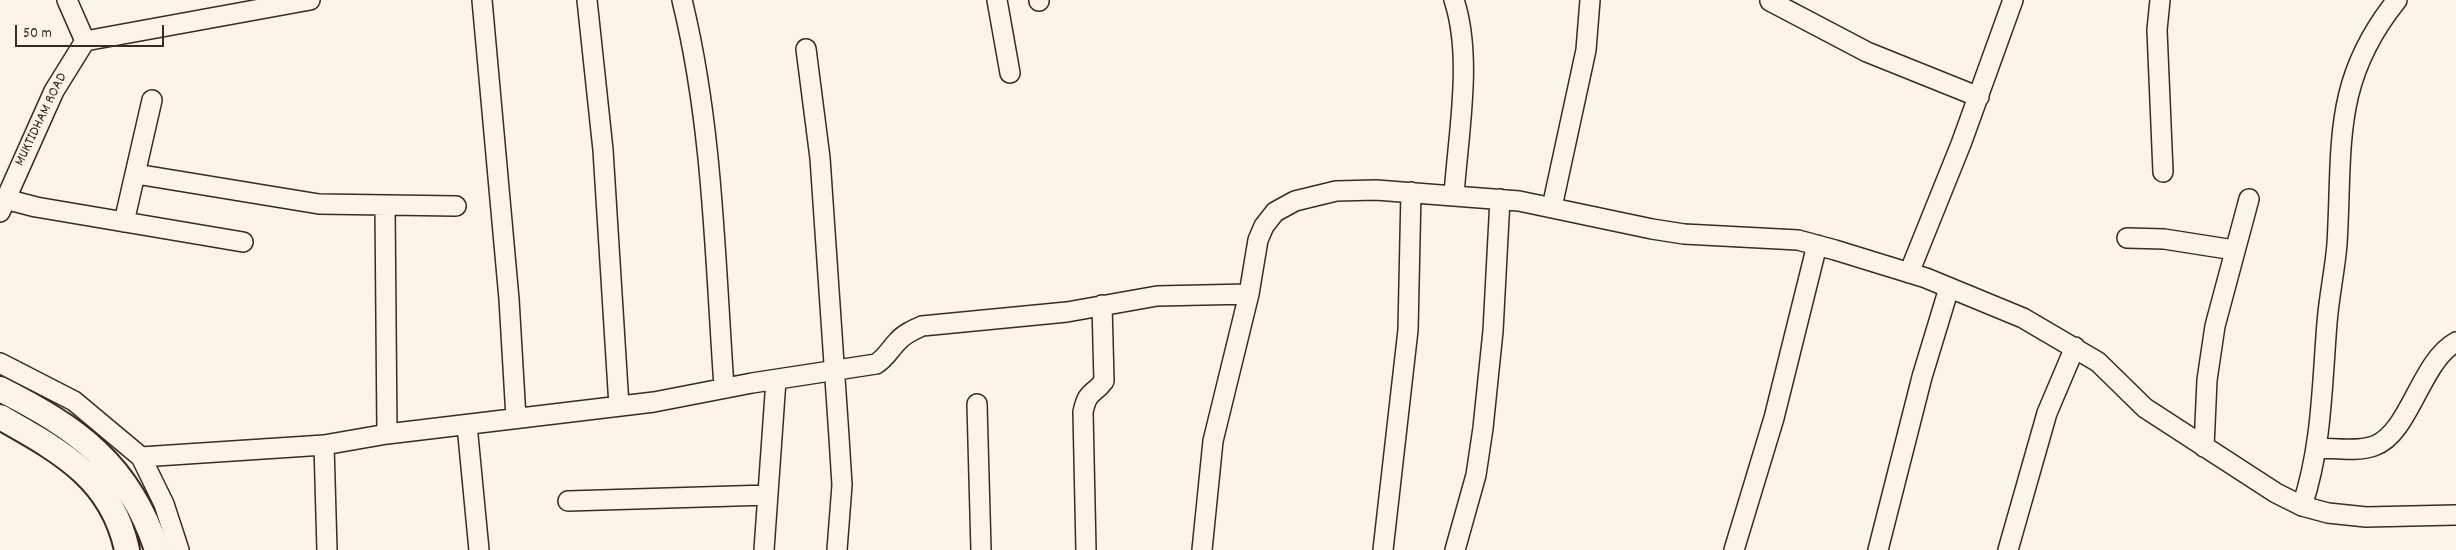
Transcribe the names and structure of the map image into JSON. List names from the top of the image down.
{
  "streets": {
    "street": ["MUKTIDHAM ROAD"]
  },
  "scale_bar": "50 m"
}
